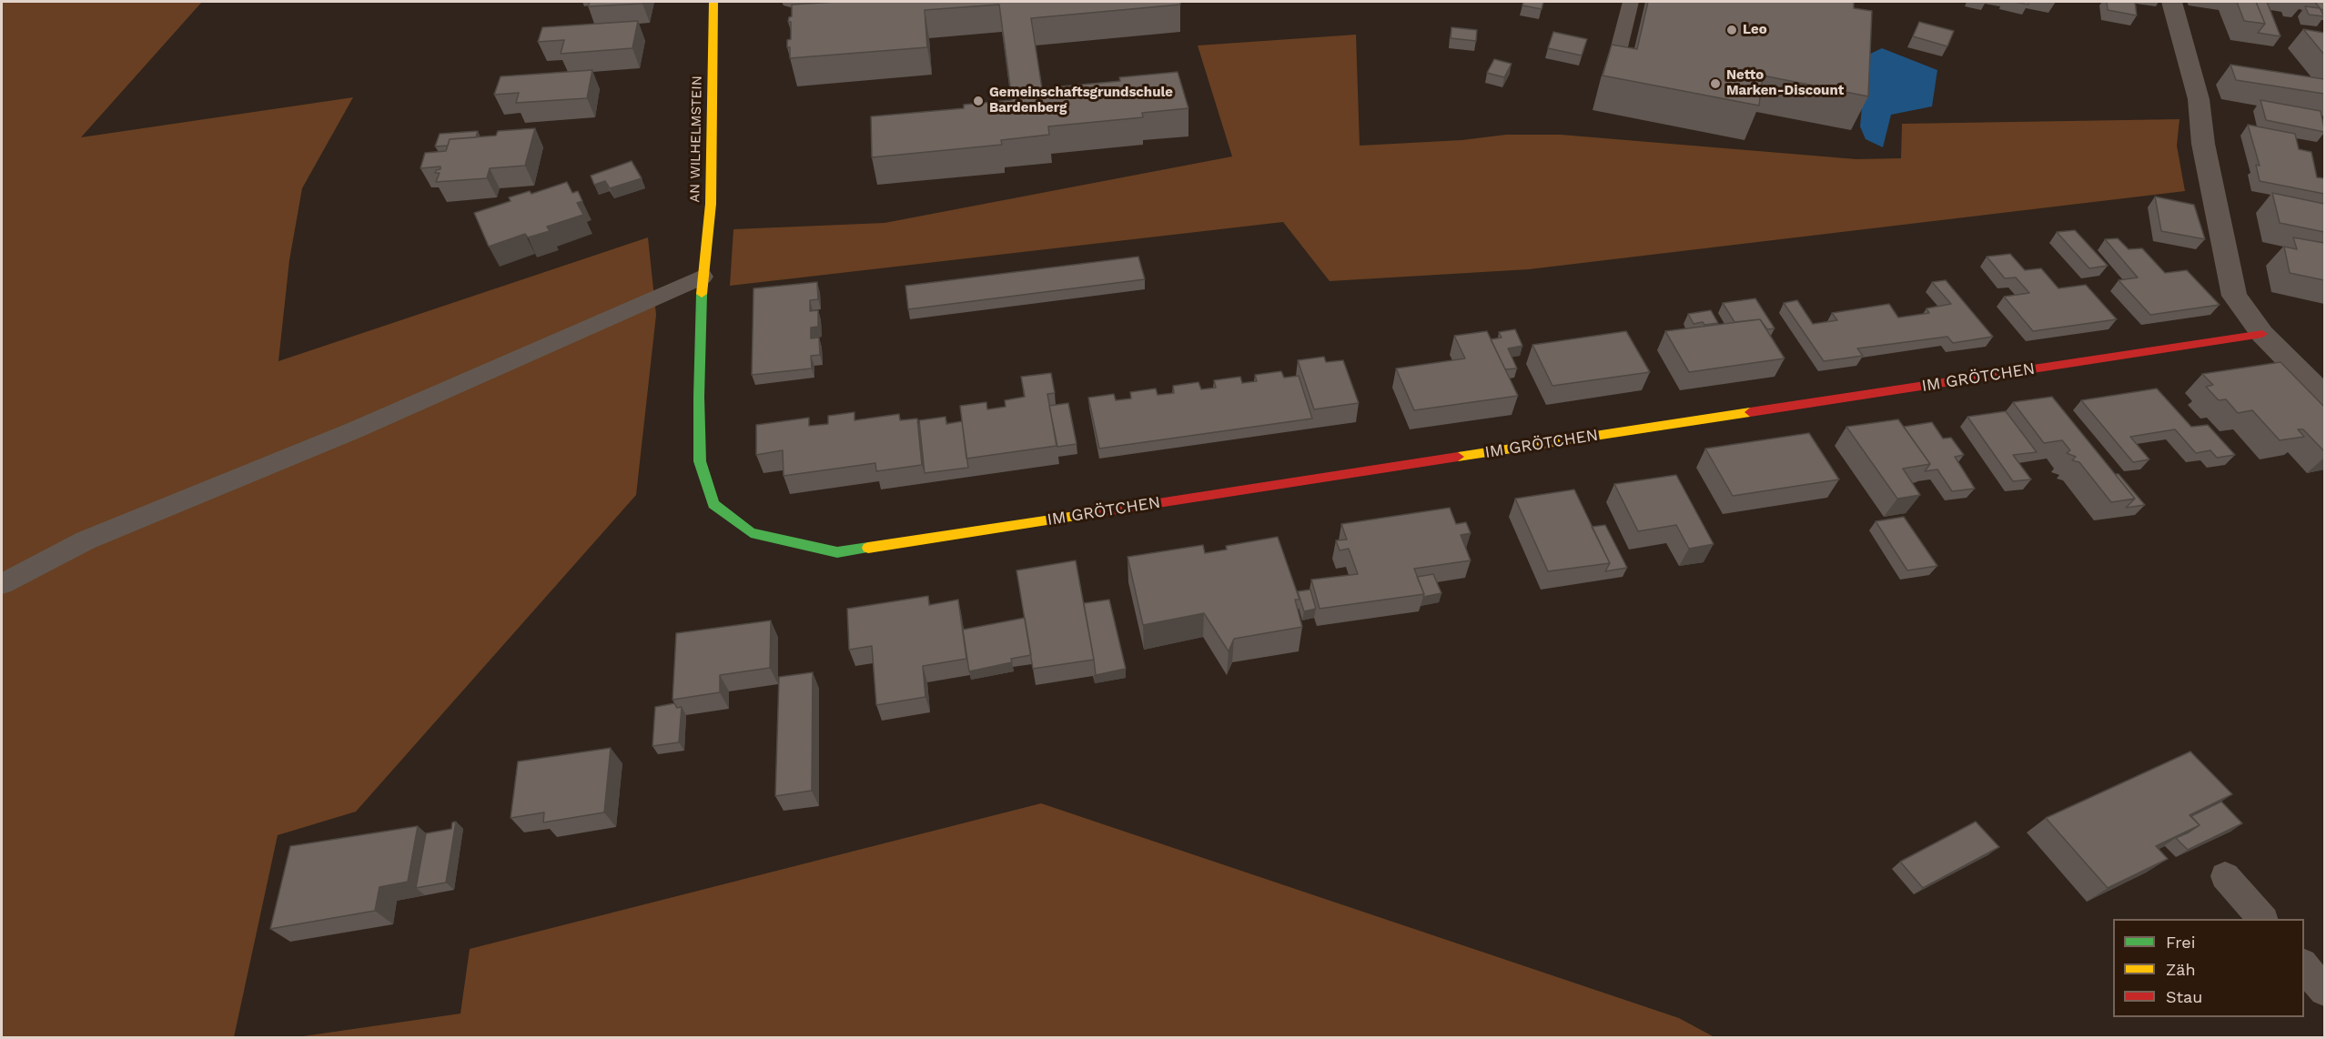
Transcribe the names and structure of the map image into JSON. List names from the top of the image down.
{
  "streets": {
    "street": ["AN WILHELMSTEIN", "IM GRÖTCHEN"]
  },
  "crossings": [
    ["AN WILHELMSTEIN", "IM GRÖTCHEN"]
  ],
  "places": ["Leo", "Netto Marken-Discount", "Gemeinschaftsgrundschule Bardenberg"],
  "legend": ["Frei", "Zäh", "Stau"]
}
